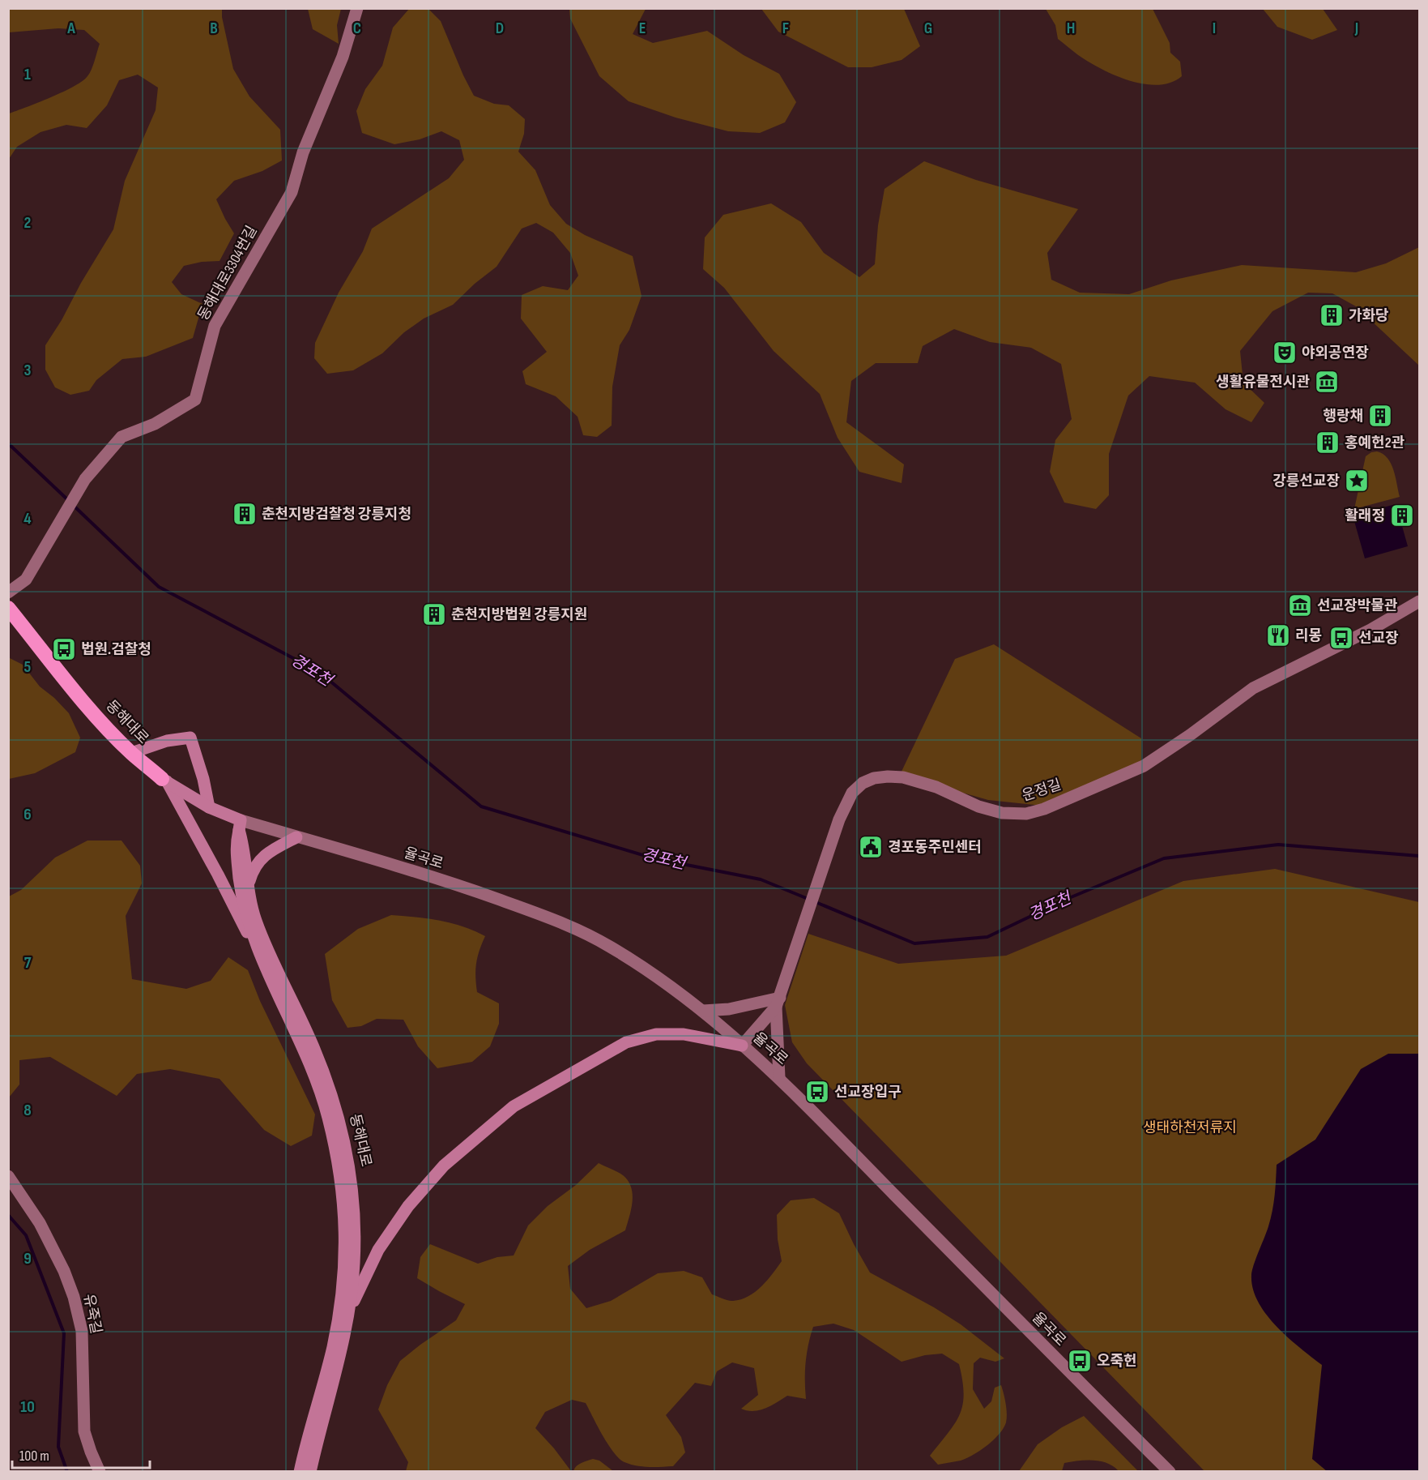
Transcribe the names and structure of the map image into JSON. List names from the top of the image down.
{
  "streets": {
    "highway": ["동해대로"],
    "street": [
      "동해대로3304번길",
      "운정길",
      "율곡로",
      "유죽길"
    ]
  },
  "crossings": [
    ["동해대로", "율곡로"],
    ["운정길", "율곡로"]
  ],
  "water": ["경포천"],
  "parks": ["생태하천저류지"],
  "places": {
    "building": [
      "가화당",
      "행랑채",
      "홍예헌2관",
      "춘천지방검찰청 강릉지청",
      "활래정",
      "춘천지방법원 강릉지원"
    ],
    "theatre": ["야외공연장"],
    "museum": ["생활유물전시관", "선교장박물관"],
    "place": ["강릉선교장"],
    "restaurant": ["리몽"],
    "bus stop": [
      "선교장",
      "법원.검찰청",
      "선교장입구",
      "오죽헌"
    ],
    "public building": ["경포동주민센터"]
  },
  "scale_bar": "100 m",
  "grid": {
    "columns": [
      "A",
      "B",
      "C",
      "D",
      "E",
      "F",
      "G",
      "H",
      "I",
      "J"
    ],
    "rows": [
      "1",
      "2",
      "3",
      "4",
      "5",
      "6",
      "7",
      "8",
      "9",
      "10"
    ]
  }
}
